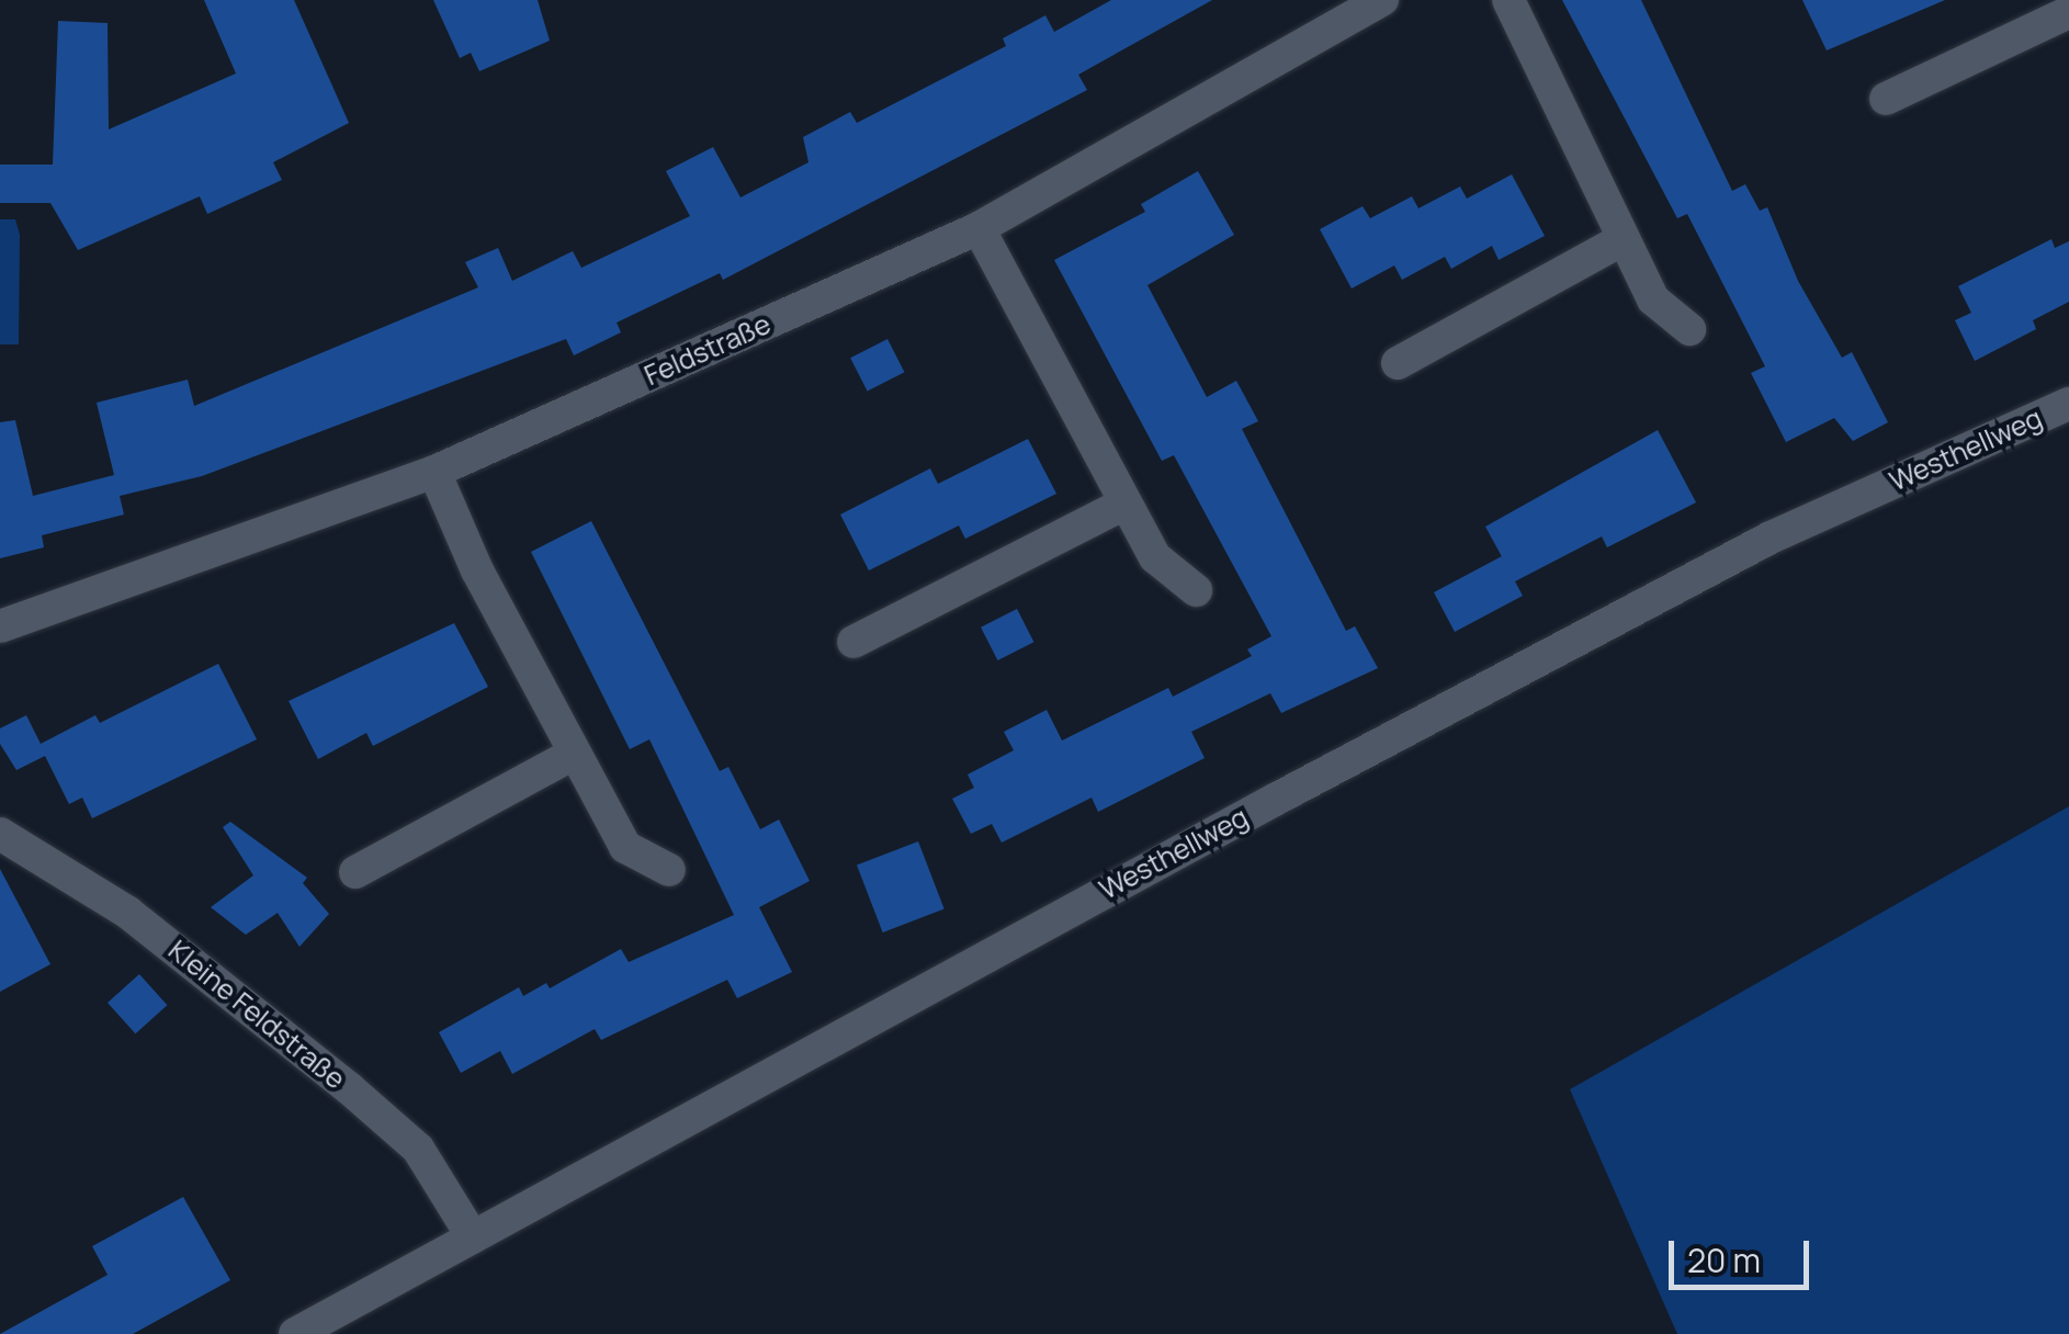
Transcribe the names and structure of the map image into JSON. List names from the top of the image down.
{
  "streets": {
    "street": ["Feldstraße", "Westhellweg", "Kleine Feldstraße"]
  },
  "crossings": [
    ["Westhellweg", "Kleine Feldstraße"]
  ],
  "scale_bar": "20 m"
}
